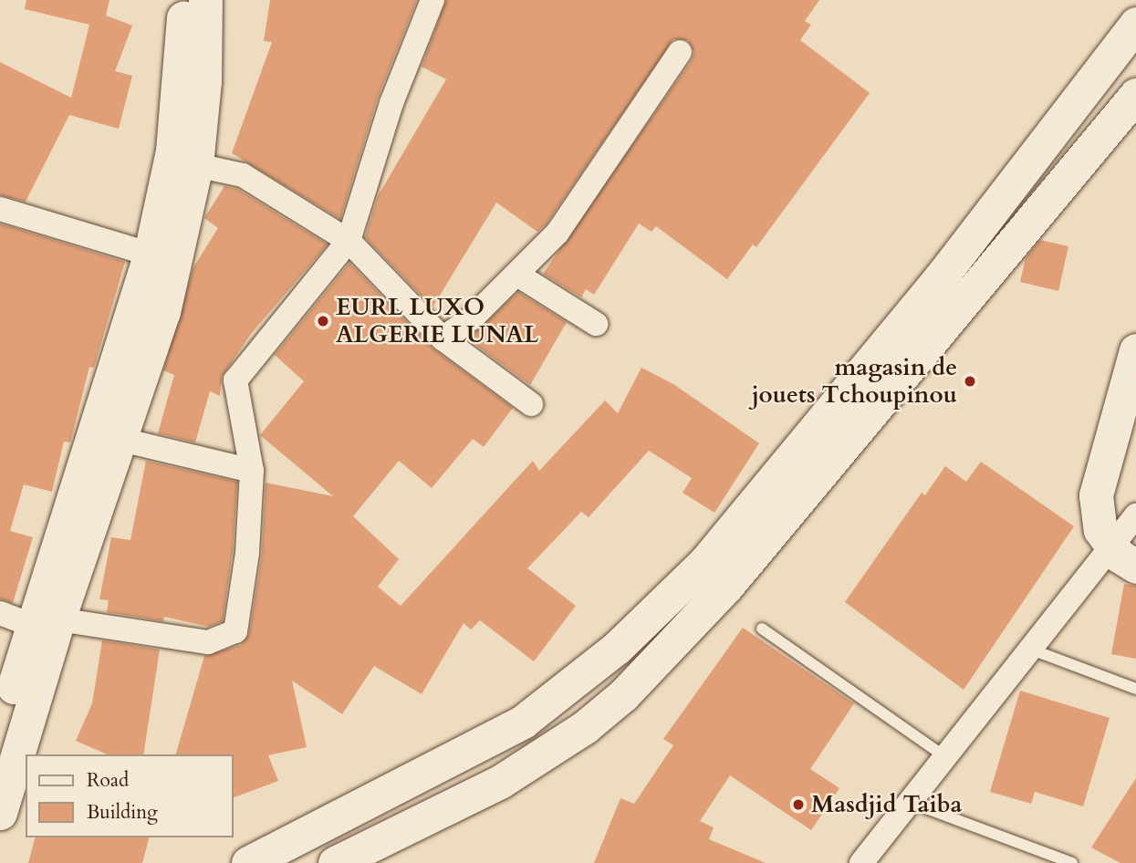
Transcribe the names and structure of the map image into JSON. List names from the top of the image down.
{
  "places": ["EURL LUXO ALGERIE LUNAL", "magasin de jouets Tchoupinou", "Masdjid Taiba"],
  "legend": ["Road", "Building"]
}
